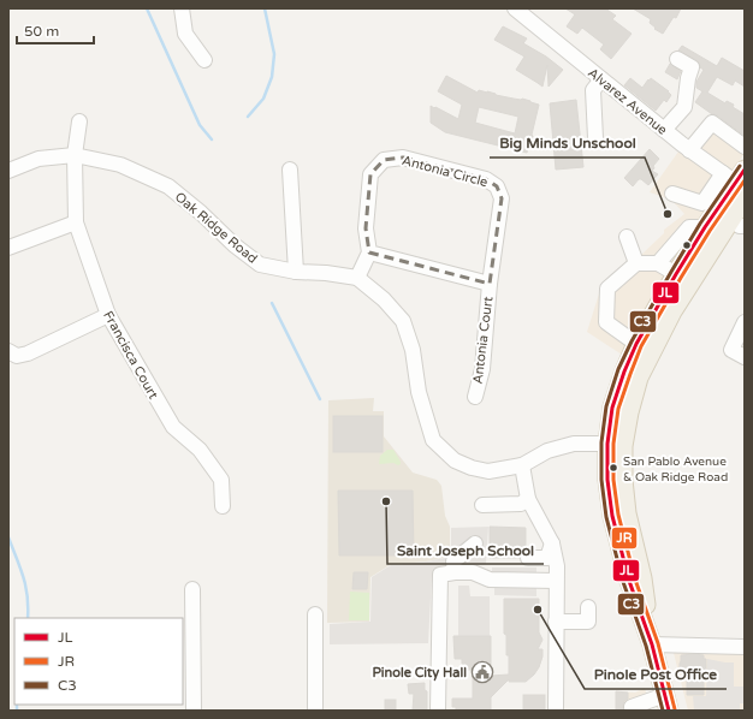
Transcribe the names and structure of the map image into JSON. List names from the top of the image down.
{
  "streets": {
    "street": [
      "Alvarez Avenue",
      "Antonia Circle",
      "Oak Ridge Road",
      "Antonia Court",
      "Francisca Court"
    ]
  },
  "crossings": [
    ["Antonia Circle", "Antonia Court"],
    ["Oak Ridge Road", "Francisca Court"]
  ],
  "places": {
    "other": [
      "Big Minds Unschool",
      "San Pablo Avenue & Oak Ridge Road",
      "Saint Joseph School",
      "Pinole Post Office"
    ],
    "public building": ["Pinole City Hall"]
  },
  "lines": ["transit line C3", "transit line JL", "transit line JR"],
  "legend": ["JL", "JR", "C3"],
  "scale_bar": "50 m"
}
